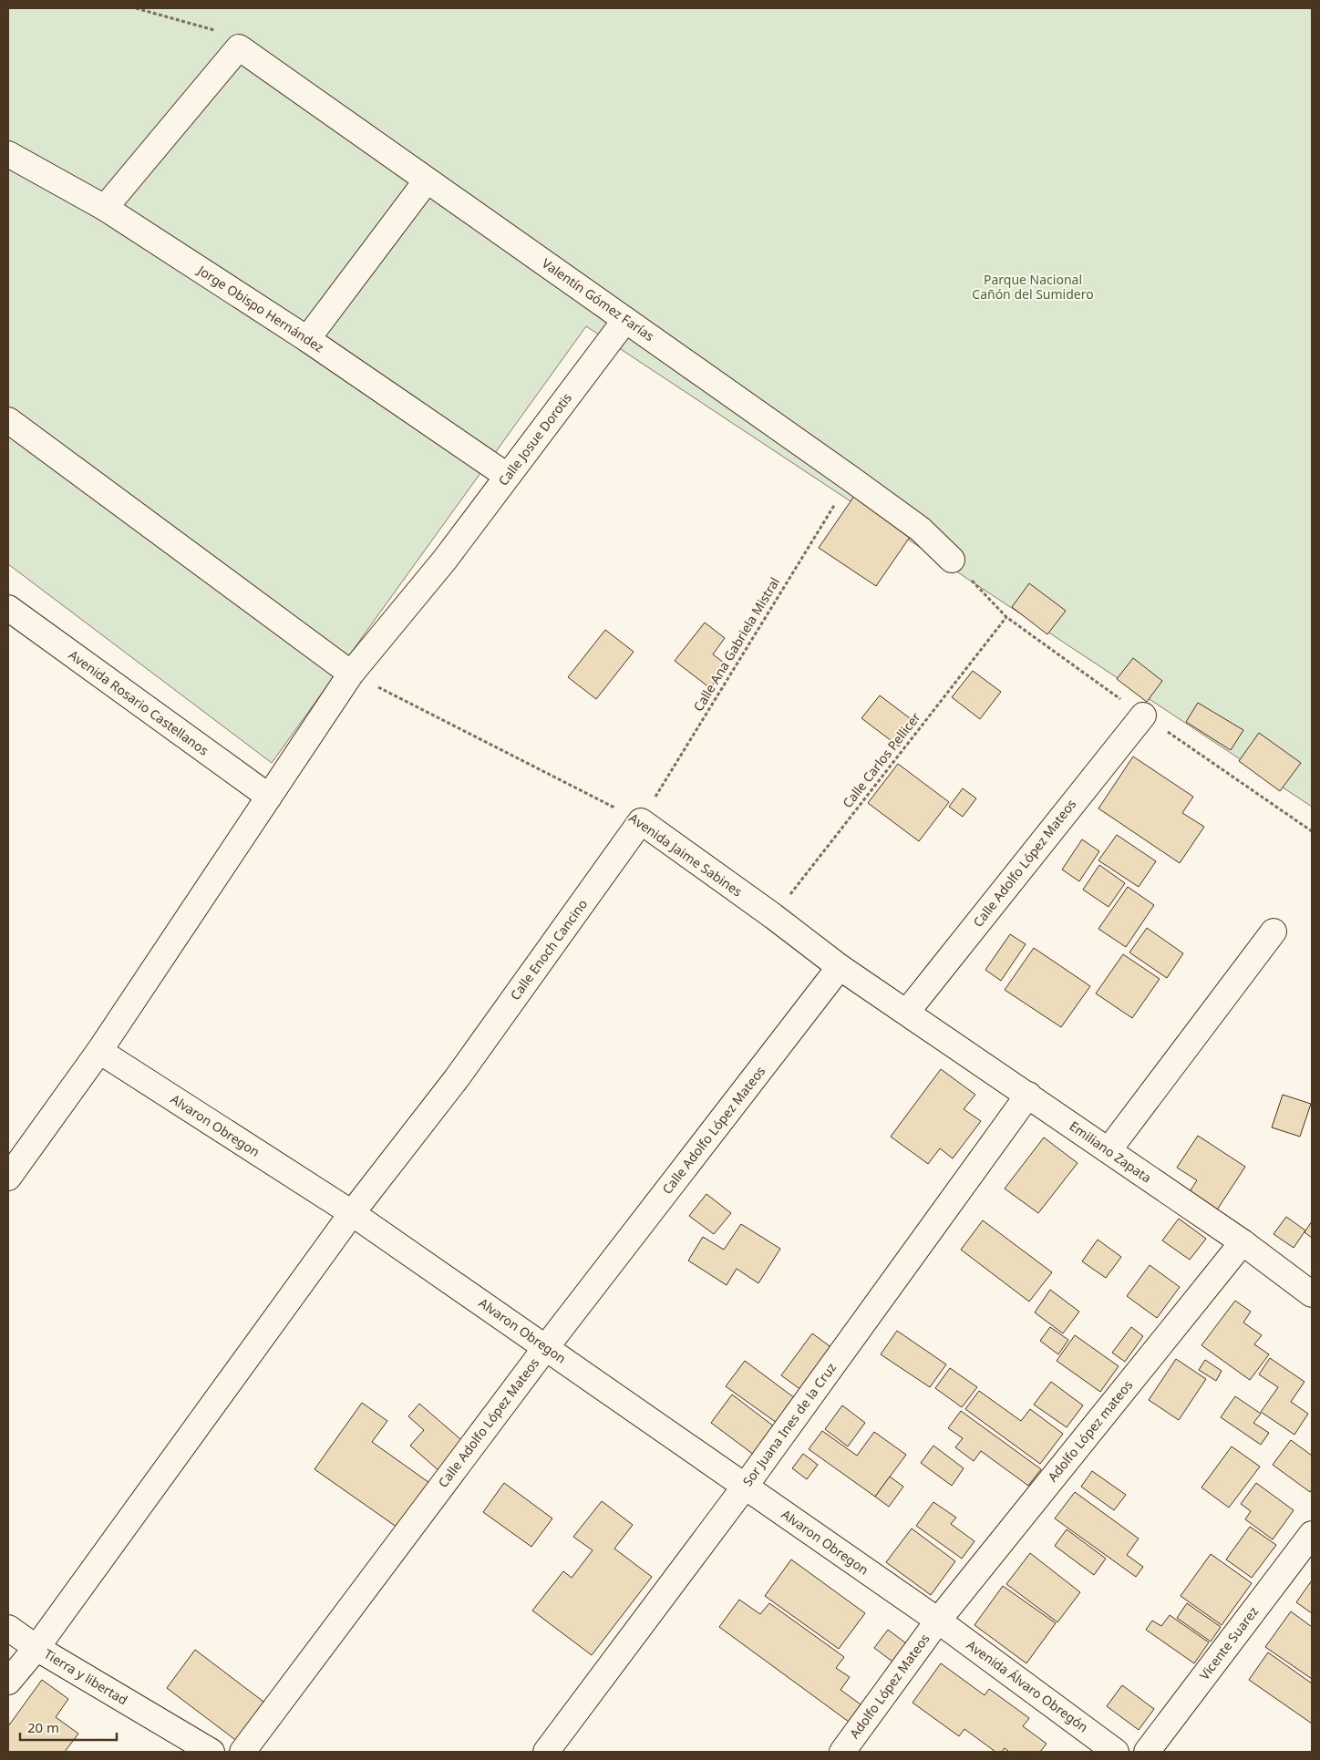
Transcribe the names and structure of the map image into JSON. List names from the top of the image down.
{
  "streets": {
    "street": [
      "Valentín Gómez Farías",
      "Jorge Obispo Hernández",
      "Calle Josue Dorotis",
      "Avenida Rosario Castellanos",
      "Avenida Jaime Sabines",
      "Calle Adolfo López Mateos",
      "Calle Enoch Cancino",
      "Alvaron Obregon",
      "Emiliano Zapata",
      "Sor Juana Ines de la Cruz",
      "Adolfo López mateos",
      "Vicente Suarez",
      "Tierra y libertad",
      "Adolfo López Mateos",
      "Avenida Álvaro Obregón"
    ],
    "path": ["Calle Ana Gabriela Mistral", "Calle Carlos Pellicer"]
  },
  "crossings": [
    ["Valentín Gómez Farías", "Calle Josue Dorotis"],
    ["Valentín Gómez Farías", "Calle Ana Gabriela Mistral"],
    ["Jorge Obispo Hernández", "Calle Josue Dorotis"],
    ["Calle Josue Dorotis", "Avenida Rosario Castellanos"],
    ["Calle Josue Dorotis", "Avenida Jaime Sabines"],
    ["Calle Josue Dorotis", "Alvaron Obregon"],
    ["Calle Ana Gabriela Mistral", "Avenida Jaime Sabines"],
    ["Calle Ana Gabriela Mistral", "Calle Enoch Cancino"],
    ["Calle Carlos Pellicer", "Avenida Jaime Sabines"],
    ["Avenida Jaime Sabines", "Calle Adolfo López Mateos"],
    ["Avenida Jaime Sabines", "Calle Enoch Cancino"],
    ["Avenida Jaime Sabines", "Emiliano Zapata"],
    ["Calle Adolfo López Mateos", "Alvaron Obregon"],
    ["Calle Adolfo López Mateos", "Emiliano Zapata"],
    ["Calle Enoch Cancino", "Alvaron Obregon"],
    ["Calle Enoch Cancino", "Tierra y libertad"],
    ["Alvaron Obregon", "Sor Juana Ines de la Cruz"],
    ["Alvaron Obregon", "Adolfo López mateos"],
    ["Alvaron Obregon", "Adolfo López Mateos"],
    ["Alvaron Obregon", "Avenida Álvaro Obregón"],
    ["Emiliano Zapata", "Sor Juana Ines de la Cruz"],
    ["Emiliano Zapata", "Adolfo López mateos"],
    ["Adolfo López mateos", "Adolfo López Mateos"],
    ["Adolfo López mateos", "Avenida Álvaro Obregón"],
    ["Adolfo López Mateos", "Avenida Álvaro Obregón"]
  ],
  "parks": ["Parque Nacional Cañón del Sumidero"],
  "scale_bar": "20 m"
}
